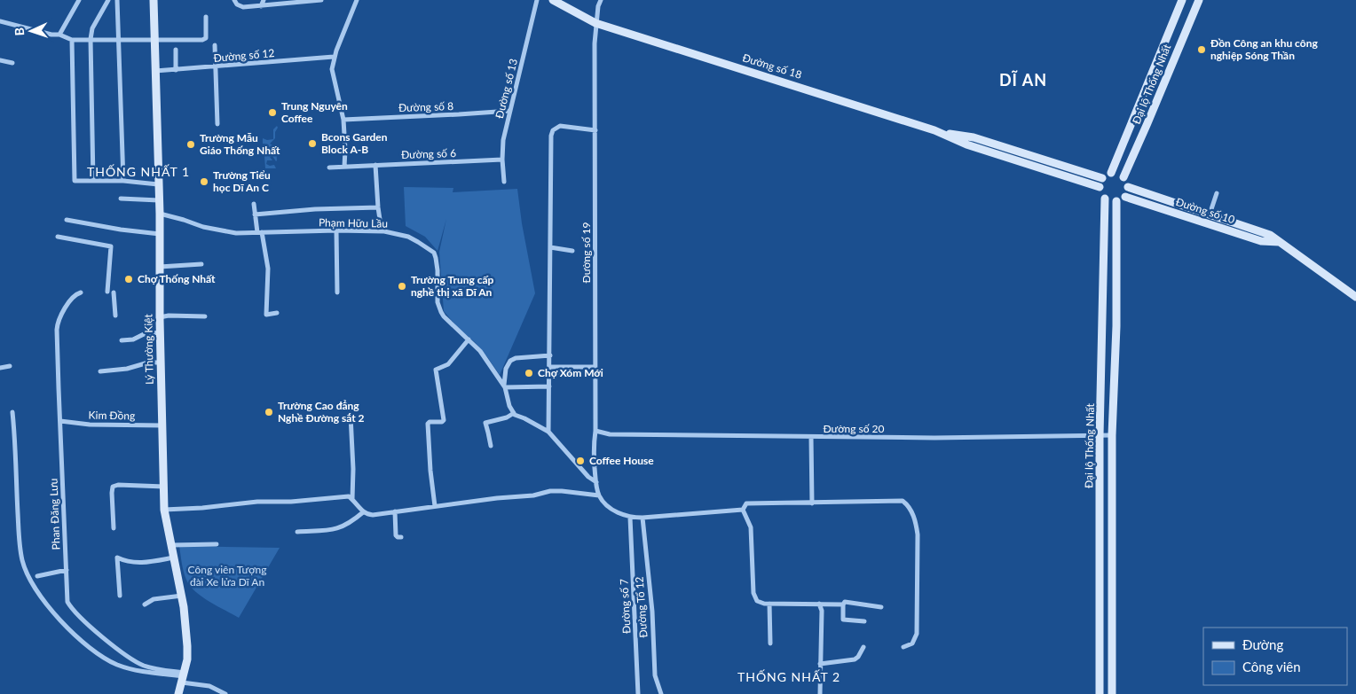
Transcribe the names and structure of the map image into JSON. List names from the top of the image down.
{
  "streets": {
    "street": [
      "Đường số 12",
      "Đường số 18",
      "Đại lộ Thống Nhất",
      "Đường số 13",
      "Đường số 8",
      "Đường số 6",
      "Đường số 10",
      "Phạm Hữu Lầu",
      "Đường số 19",
      "Lý Thường Kiệt",
      "Kim Đồng",
      "Đường số 20",
      "Phan Đăng Lưu",
      "Đường số 7",
      "Đường Tổ 12"
    ]
  },
  "crossings": [
    ["Đường số 12", "Lý Thường Kiệt"],
    ["Đường số 18", "Đại lộ Thống Nhất"],
    ["Đường số 18", "Đường số 10"],
    ["Đường số 18", "Đường số 19"],
    ["Đại lộ Thống Nhất", "Đường số 10"],
    ["Đại lộ Thống Nhất", "Đường số 20"],
    ["Đường số 13", "Đường số 8"],
    ["Đường số 13", "Đường số 6"],
    ["Phạm Hữu Lầu", "Lý Thường Kiệt"],
    ["Đường số 19", "Đường số 20"],
    ["Lý Thường Kiệt", "Kim Đồng"],
    ["Lý Thường Kiệt", "Phan Đăng Lưu"],
    ["Kim Đồng", "Phan Đăng Lưu"]
  ],
  "districts": ["DĨ AN", "THỐNG NHẤT 1", "THỐNG NHẤT 2"],
  "parks": ["Công viên Tượng đài Xe lửa Dĩ An"],
  "places": [
    "Đồn Công an khu công nghiệp Sóng Thần",
    "Trung Nguyên Coffee",
    "Bcons Garden Block A-B",
    "Trường Mẫu Giáo Thống Nhất",
    "Trường Tiểu học Dĩ An C",
    "Chợ Thống Nhất",
    "Trường Trung cấp nghề thị xã Dĩ An",
    "Chợ Xóm Mới",
    "Trường Cao đẳng Nghề Đường sắt 2",
    "Coffee House"
  ],
  "legend": ["Đường", "Công viên"],
  "north": "left"
}
